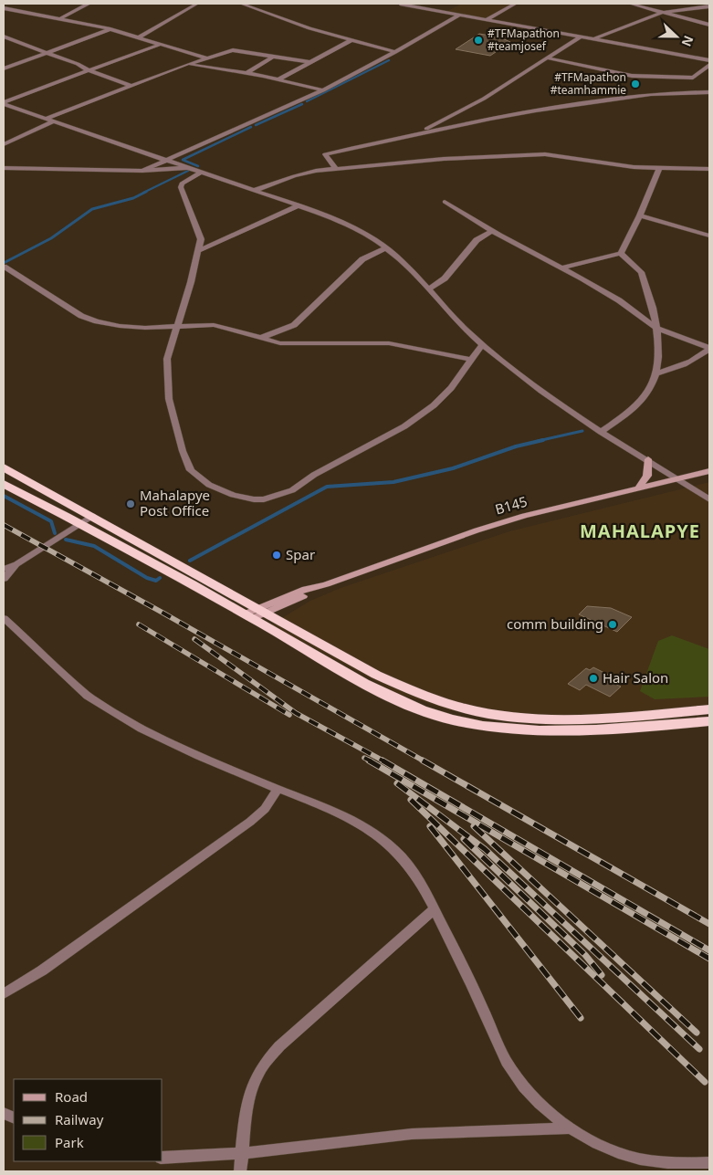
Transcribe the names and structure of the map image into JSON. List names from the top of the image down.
{
  "streets": {
    "main road": ["B145"]
  },
  "districts": ["MAHALAPYE"],
  "places": [
    "#TFMapathon #teamjosef",
    "#TFMapathon #teamhammie",
    "Mahalapye Post Office",
    "Spar",
    "comm building",
    "Hair Salon"
  ],
  "legend": ["Road", "Railway", "Park"],
  "north": "right"
}
